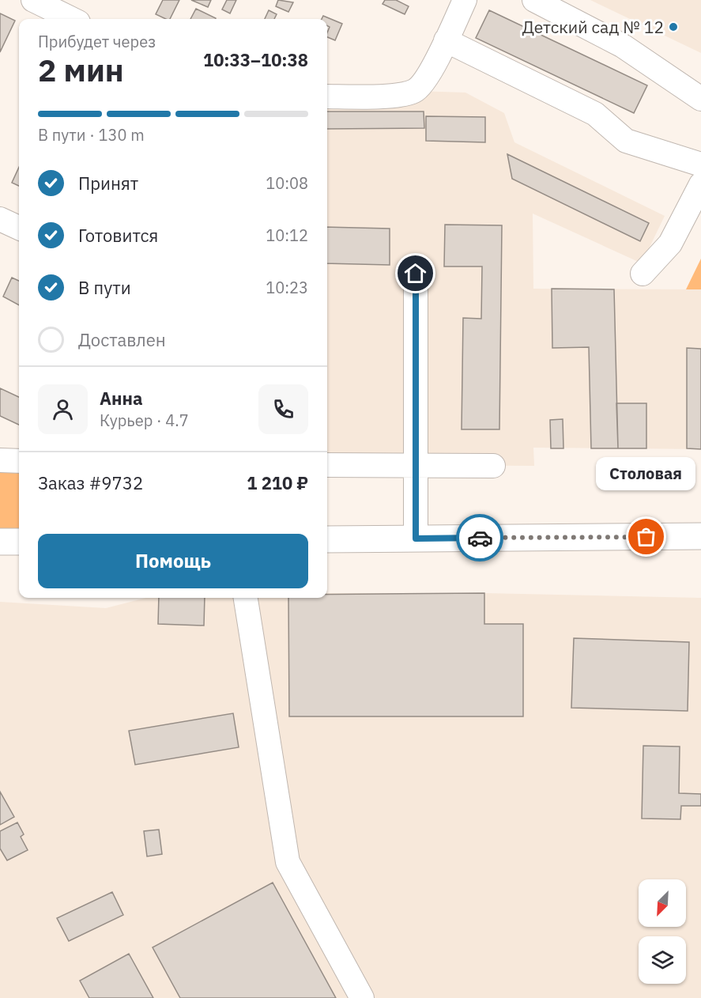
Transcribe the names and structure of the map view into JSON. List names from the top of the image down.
{
  "places": ["Детский сад № 12", "Столовая"],
  "north": "bottom left",
  "page": {
    "heading": ["2 мин", "Прибудет через", "10:33–10:38"],
    "panel": [
      "Анна",
      "Курьер · 4.7",
      "Заказ #9732",
      "1 210 ₽"
    ],
    "bar": "В пути · 130 m",
    "list": [
      ["Принят", "10:08"],
      ["Готовится", "10:12"],
      ["В пути", "10:23"],
      "Доставлен"
    ],
    "bubble": "Столовая",
    "buttons": "Помощь"
  }
}
